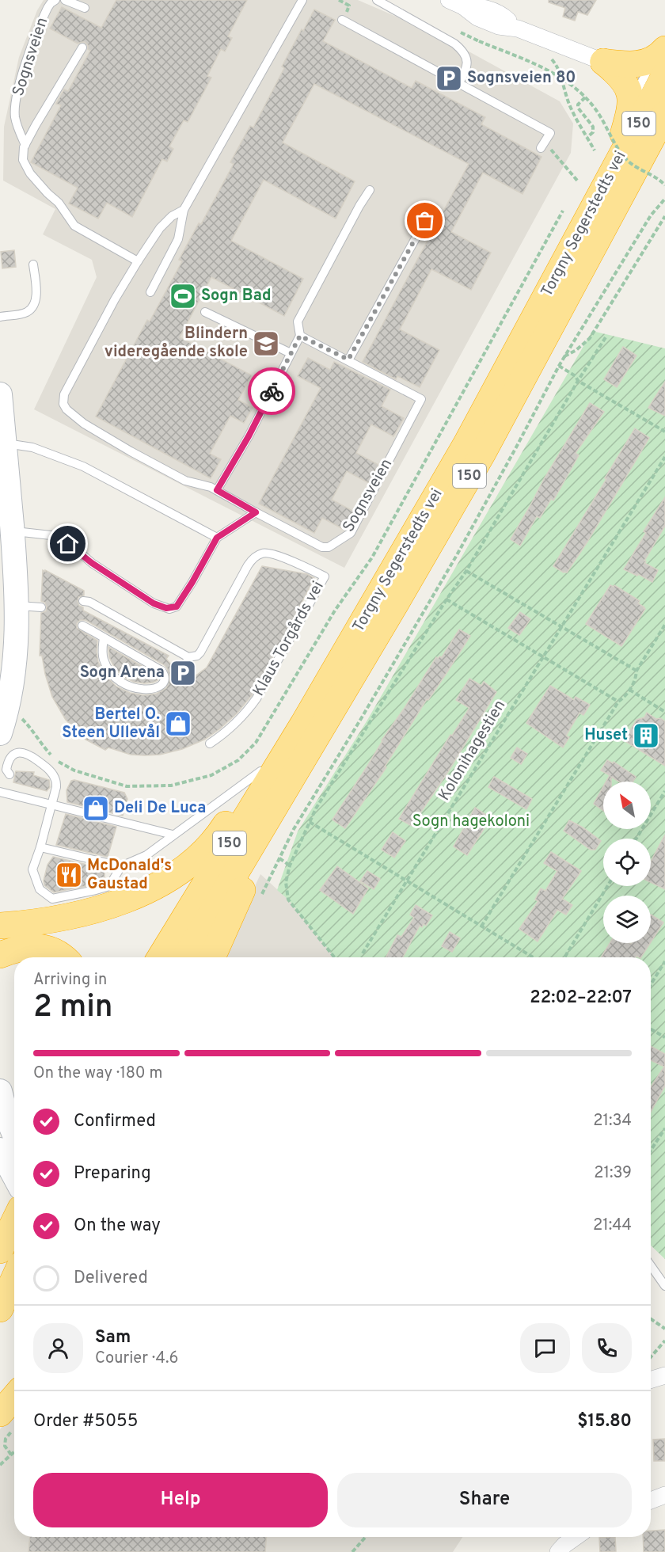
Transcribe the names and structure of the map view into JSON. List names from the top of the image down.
{
  "streets": {
    "highway": ["150", "Torgny Segerstedts vei"],
    "lane": ["Sognsveien", "Klaus Torgårds vei"],
    "path": ["Kolonihagestien"]
  },
  "parks": ["Sogn hagekoloni"],
  "places": {
    "parking": ["Sognsveien 80", "Sogn Arena"],
    "sports": ["Sogn Bad"],
    "school or university": ["Blindern videregående skole"],
    "shop": ["Bertel O. Steen Ullevål", "Deli De Luca"],
    "building": ["Huset"],
    "restaurant": ["McDonald's Gaustad"]
  },
  "north": "top left",
  "page": {
    "heading": ["2 min", "Arriving in", "22:02–22:07"],
    "panel": [
      "Sam",
      "Courier · 4.6",
      "Order #5055",
      "$15.80"
    ],
    "bar": "On the way · 180 m",
    "list": [
      ["Confirmed", "21:34"],
      ["Preparing", "21:39"],
      ["On the way", "21:44"],
      "Delivered"
    ],
    "buttons": ["Help", "Share"]
  }
}
